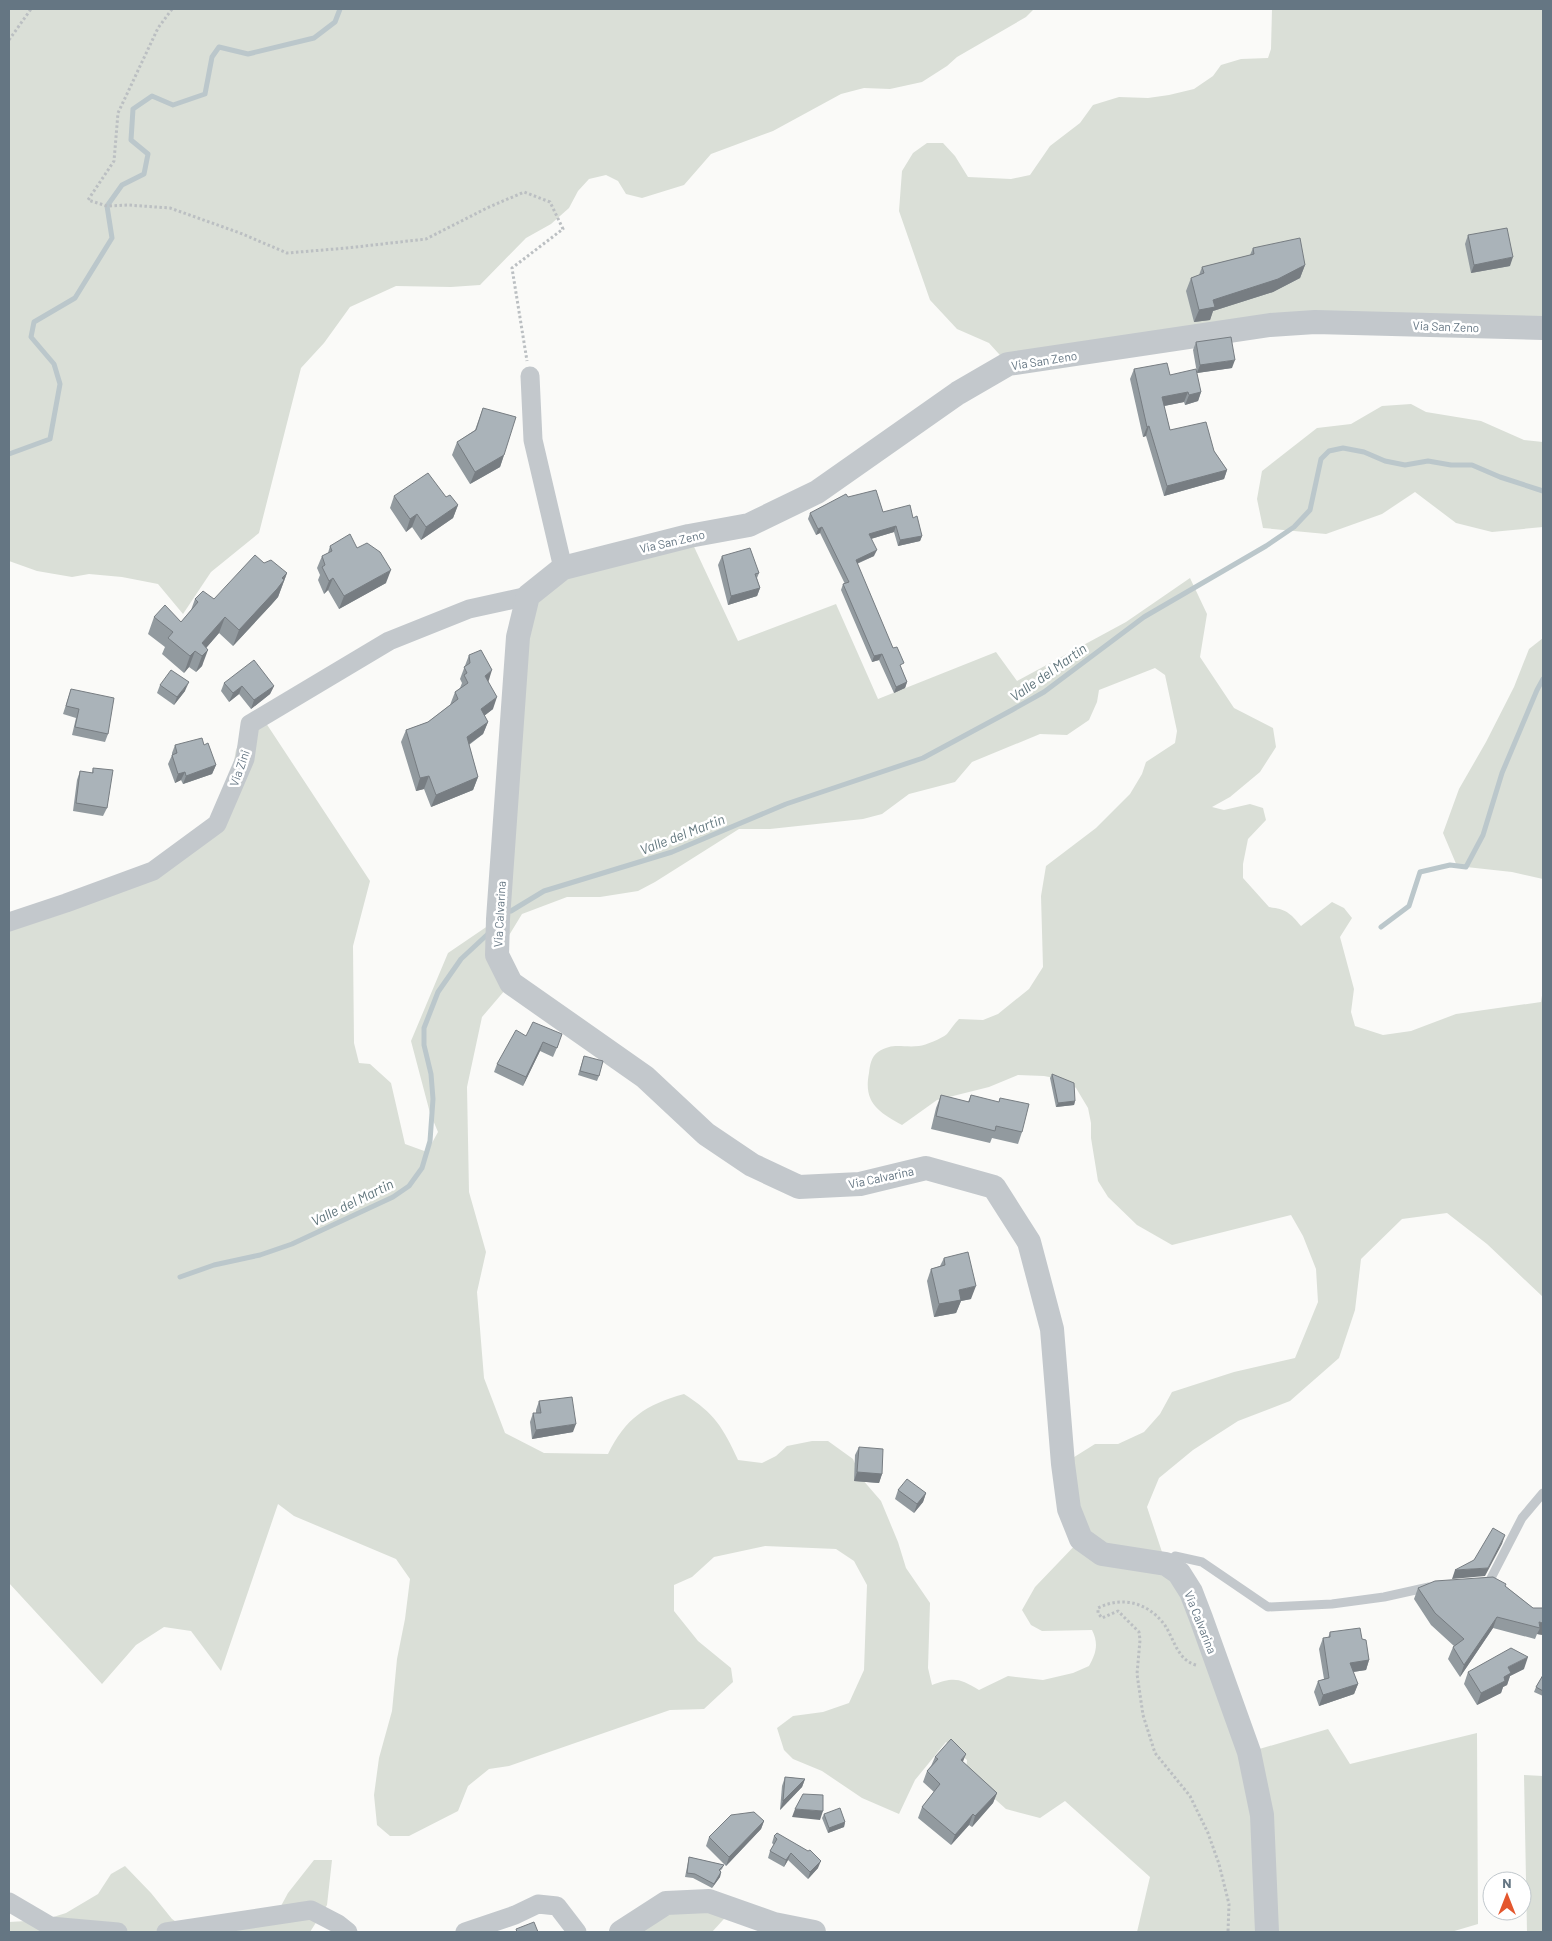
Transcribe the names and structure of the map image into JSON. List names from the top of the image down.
{
  "streets": {
    "street": ["Via San Zeno", "Via Zini", "Via Calvarina"]
  },
  "crossings": [
    ["Via Zini", "Via Calvarina"]
  ],
  "water": ["Valle del Martin"],
  "north": "top"
}
